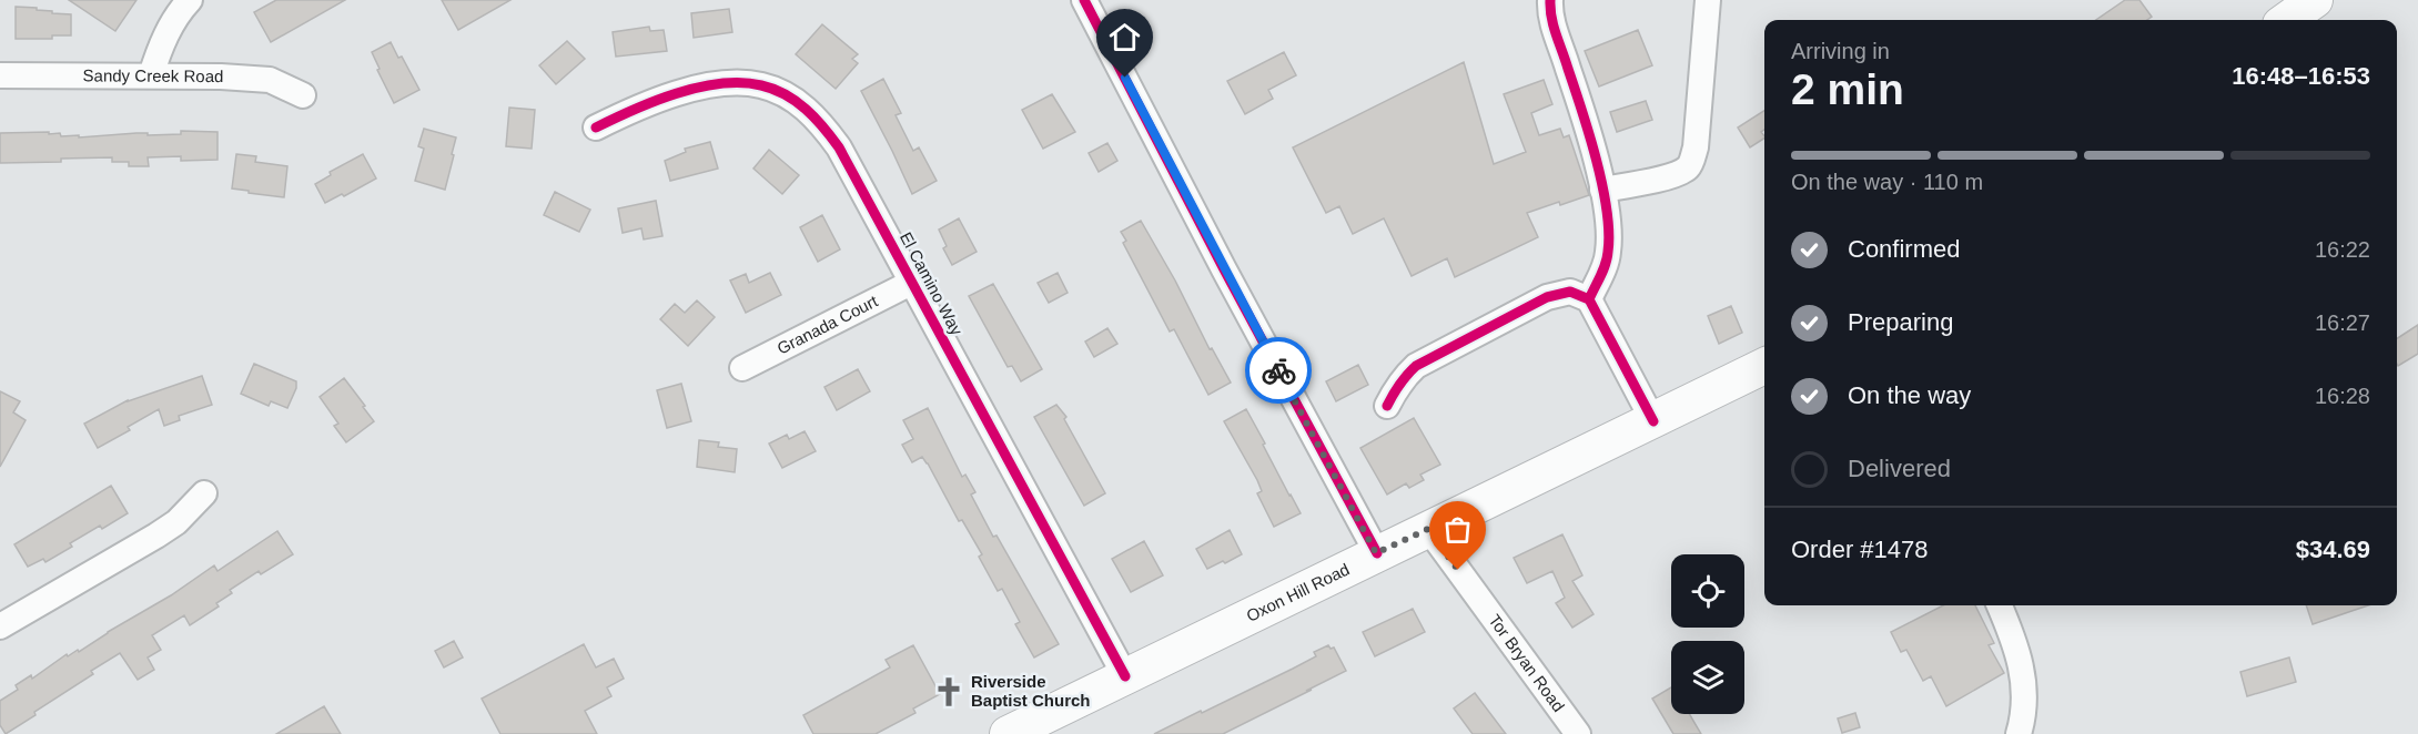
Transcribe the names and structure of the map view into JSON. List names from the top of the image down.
{
  "streets": {
    "main road": ["Oxon Hill Road"],
    "street": [
      "Sandy Creek Road",
      "El Camino Way",
      "Granada Court",
      "Tor Bryan Road"
    ]
  },
  "crossings": [
    ["El Camino Way", "Granada Court"],
    ["El Camino Way", "Oxon Hill Road"],
    ["Oxon Hill Road", "Tor Bryan Road"]
  ],
  "places": {
    "church": ["Riverside Baptist Church"]
  },
  "page": {
    "heading": ["2 min", "Arriving in", "16:48–16:53"],
    "panel": ["Order #1478", "$34.69"],
    "bar": "On the way · 110 m",
    "list": [
      ["Confirmed", "16:22"],
      ["Preparing", "16:27"],
      ["On the way", "16:28"],
      "Delivered"
    ]
  }
}
